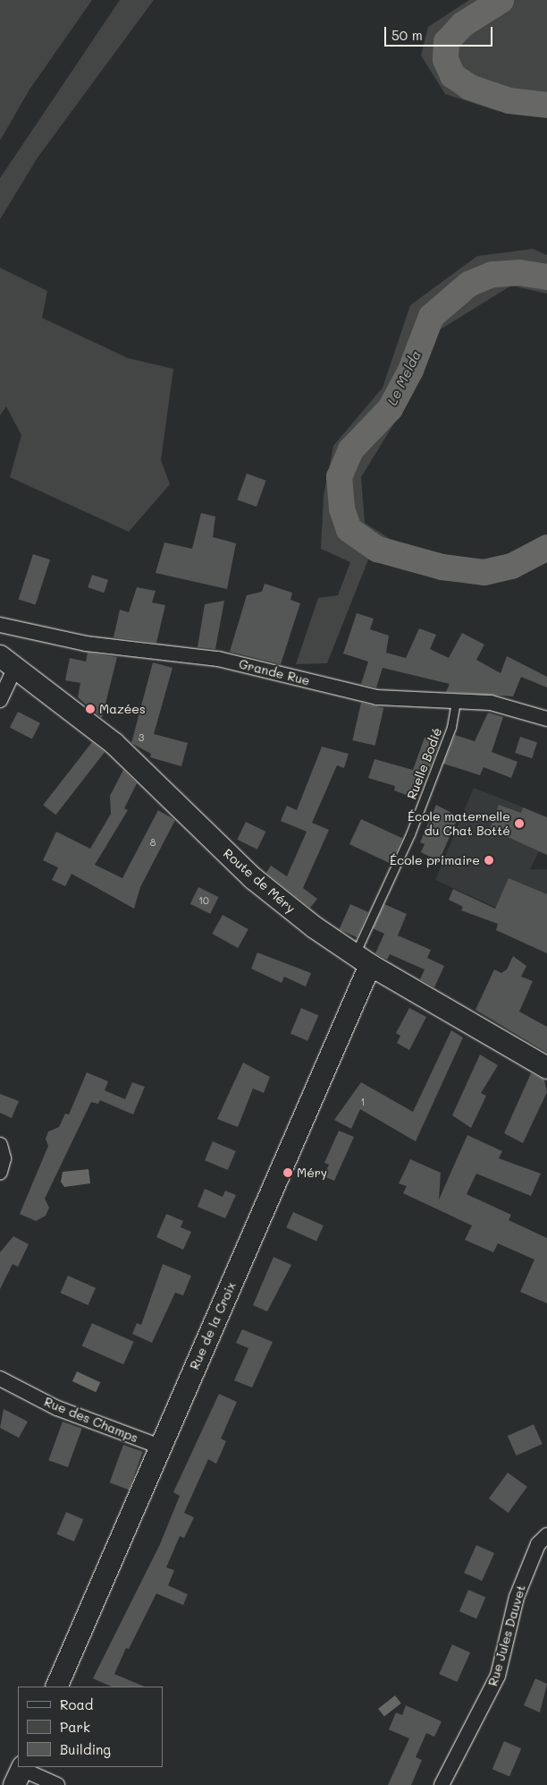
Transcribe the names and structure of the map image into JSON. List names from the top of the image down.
{
  "streets": {
    "street": [
      "Grande Rue",
      "Route de Méry",
      "Rue de la Croix",
      "Rue des Champs",
      "Rue Jules Dauvet"
    ],
    "lane": ["Ruelle Bodié"]
  },
  "crossings": [
    ["Grande Rue", "Ruelle Bodié"],
    ["Ruelle Bodié", "Route de Méry"],
    ["Ruelle Bodié", "Rue de la Croix"],
    ["Route de Méry", "Rue de la Croix"],
    ["Rue de la Croix", "Rue des Champs"]
  ],
  "water": ["Le Melda"],
  "places": [
    "Mazées",
    "École maternelle du Chat Botté",
    "École primaire",
    "Méry"
  ],
  "house_numbers": [
    "3",
    "8",
    "10",
    "1"
  ],
  "legend": ["Road", "Park", "Building"],
  "scale_bar": "50 m"
}
